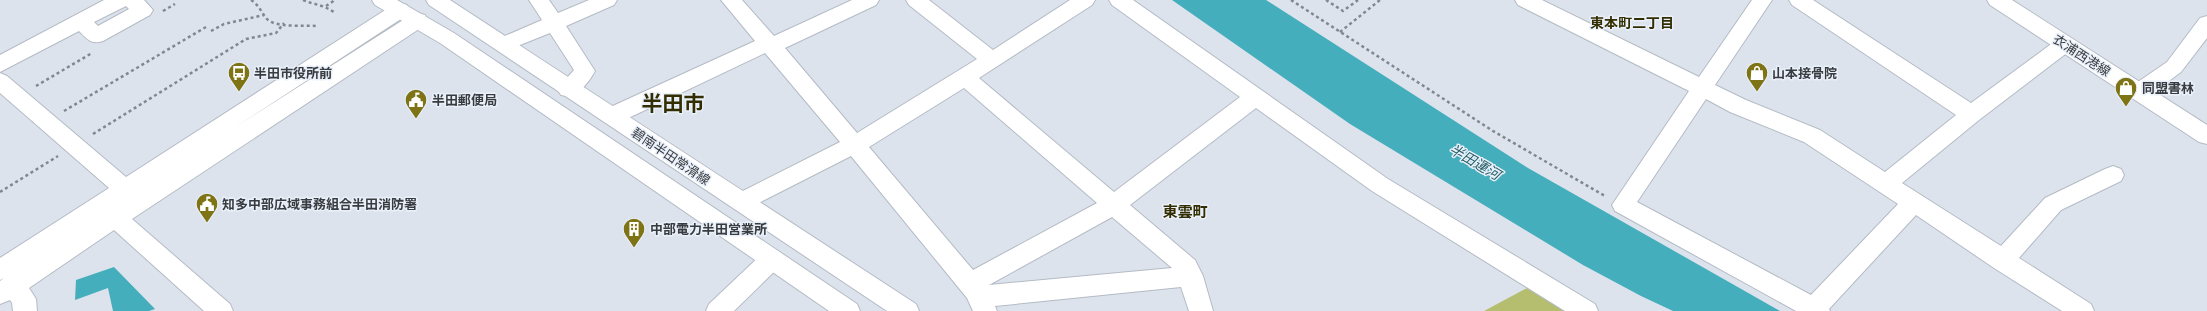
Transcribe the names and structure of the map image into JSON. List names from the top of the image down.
{
  "streets": {
    "street": ["衣浦西港線", "碧南半田常滑線"]
  },
  "districts": ["東本町二丁目", "半田市", "東雲町"],
  "water": ["半田運河"],
  "places": {
    "bus stop": ["半田市役所前"],
    "shop": ["山本接骨院", "同盟書林"],
    "public building": ["半田郵便局", "知多中部広域事務組合半田消防署"],
    "building": ["中部電力半田営業所"]
  }
}
